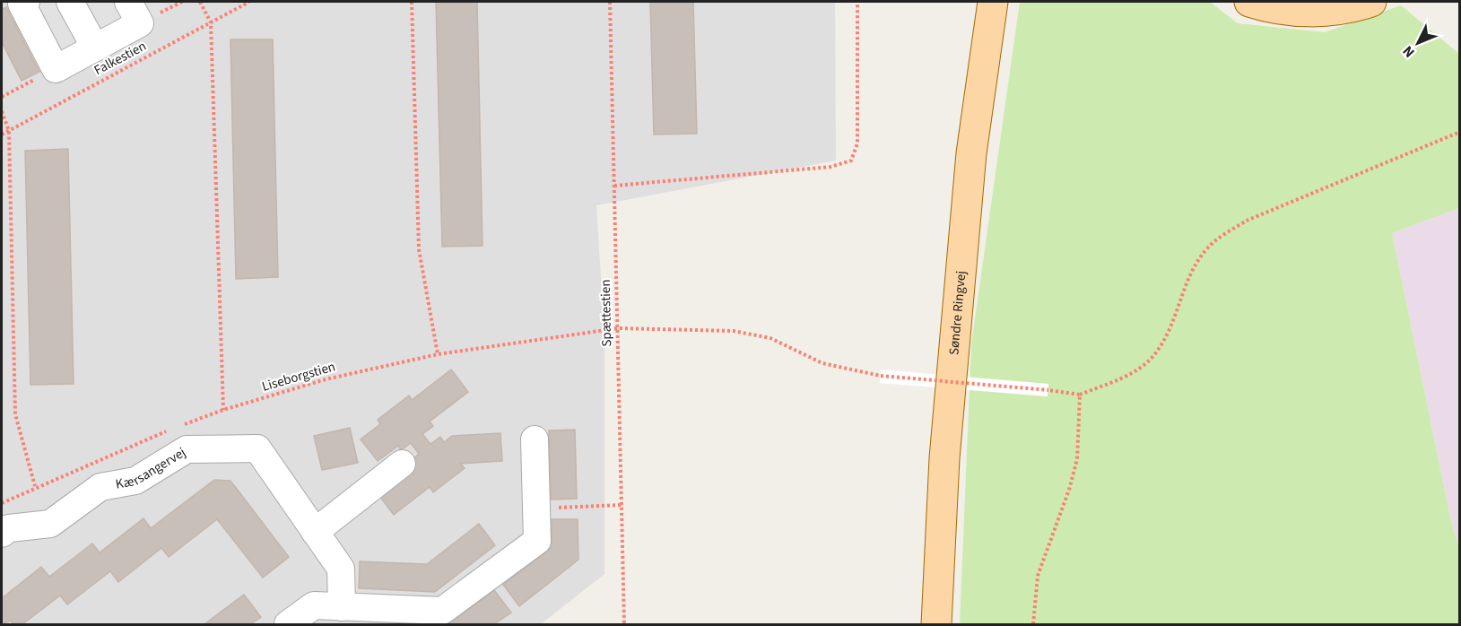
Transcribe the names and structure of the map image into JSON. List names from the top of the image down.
{
  "streets": {
    "main road": ["Søndre Ringvej"],
    "street": ["Kærsangervej"],
    "path": ["Falkestien", "Spættestien", "Liseborgstien"]
  },
  "crossings": [
    ["Spættestien", "Liseborgstien"]
  ],
  "north": "bottom left"
}
